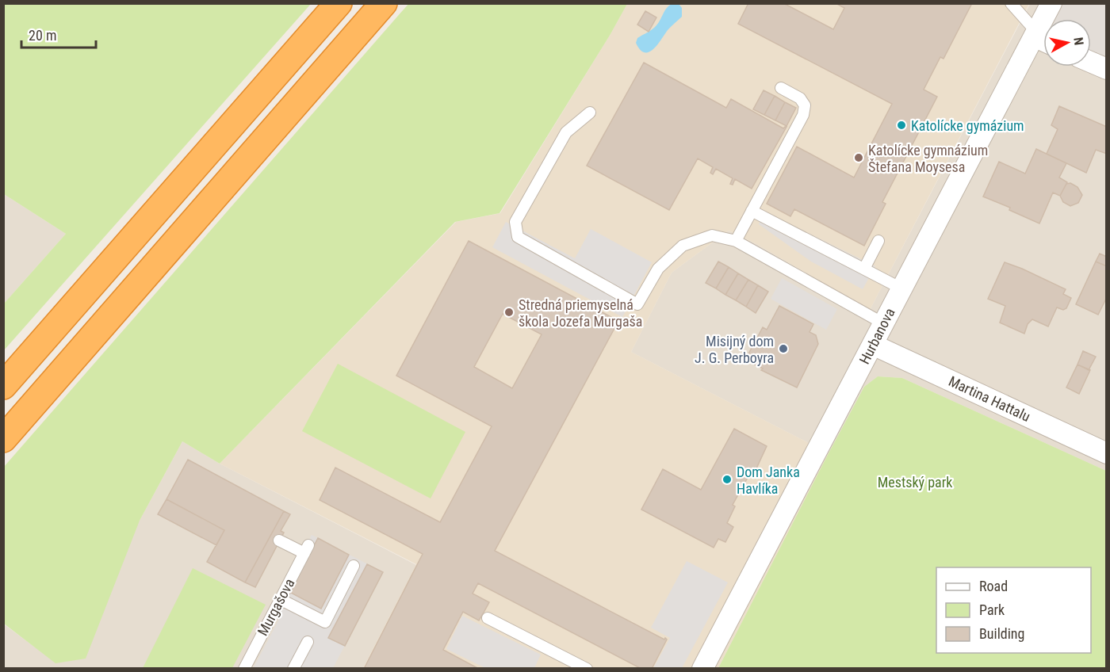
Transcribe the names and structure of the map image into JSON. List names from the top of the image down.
{
  "streets": {
    "street": ["Hurbanova", "Martina Hattalu"],
    "lane": ["Murgašova"]
  },
  "crossings": [
    ["Hurbanova", "Martina Hattalu"]
  ],
  "parks": ["Mestský park"],
  "places": [
    "Katolícke gymázium",
    "Katolícke gymnázium Štefana Moysesa",
    "Stredná priemyselná škola Jozefa Murgaša",
    "Misijný dom J. G. Perboyra",
    "Dom Janka Havlíka"
  ],
  "legend": ["Road", "Park", "Building"],
  "scale_bar": "20 m",
  "north": "right"
}
